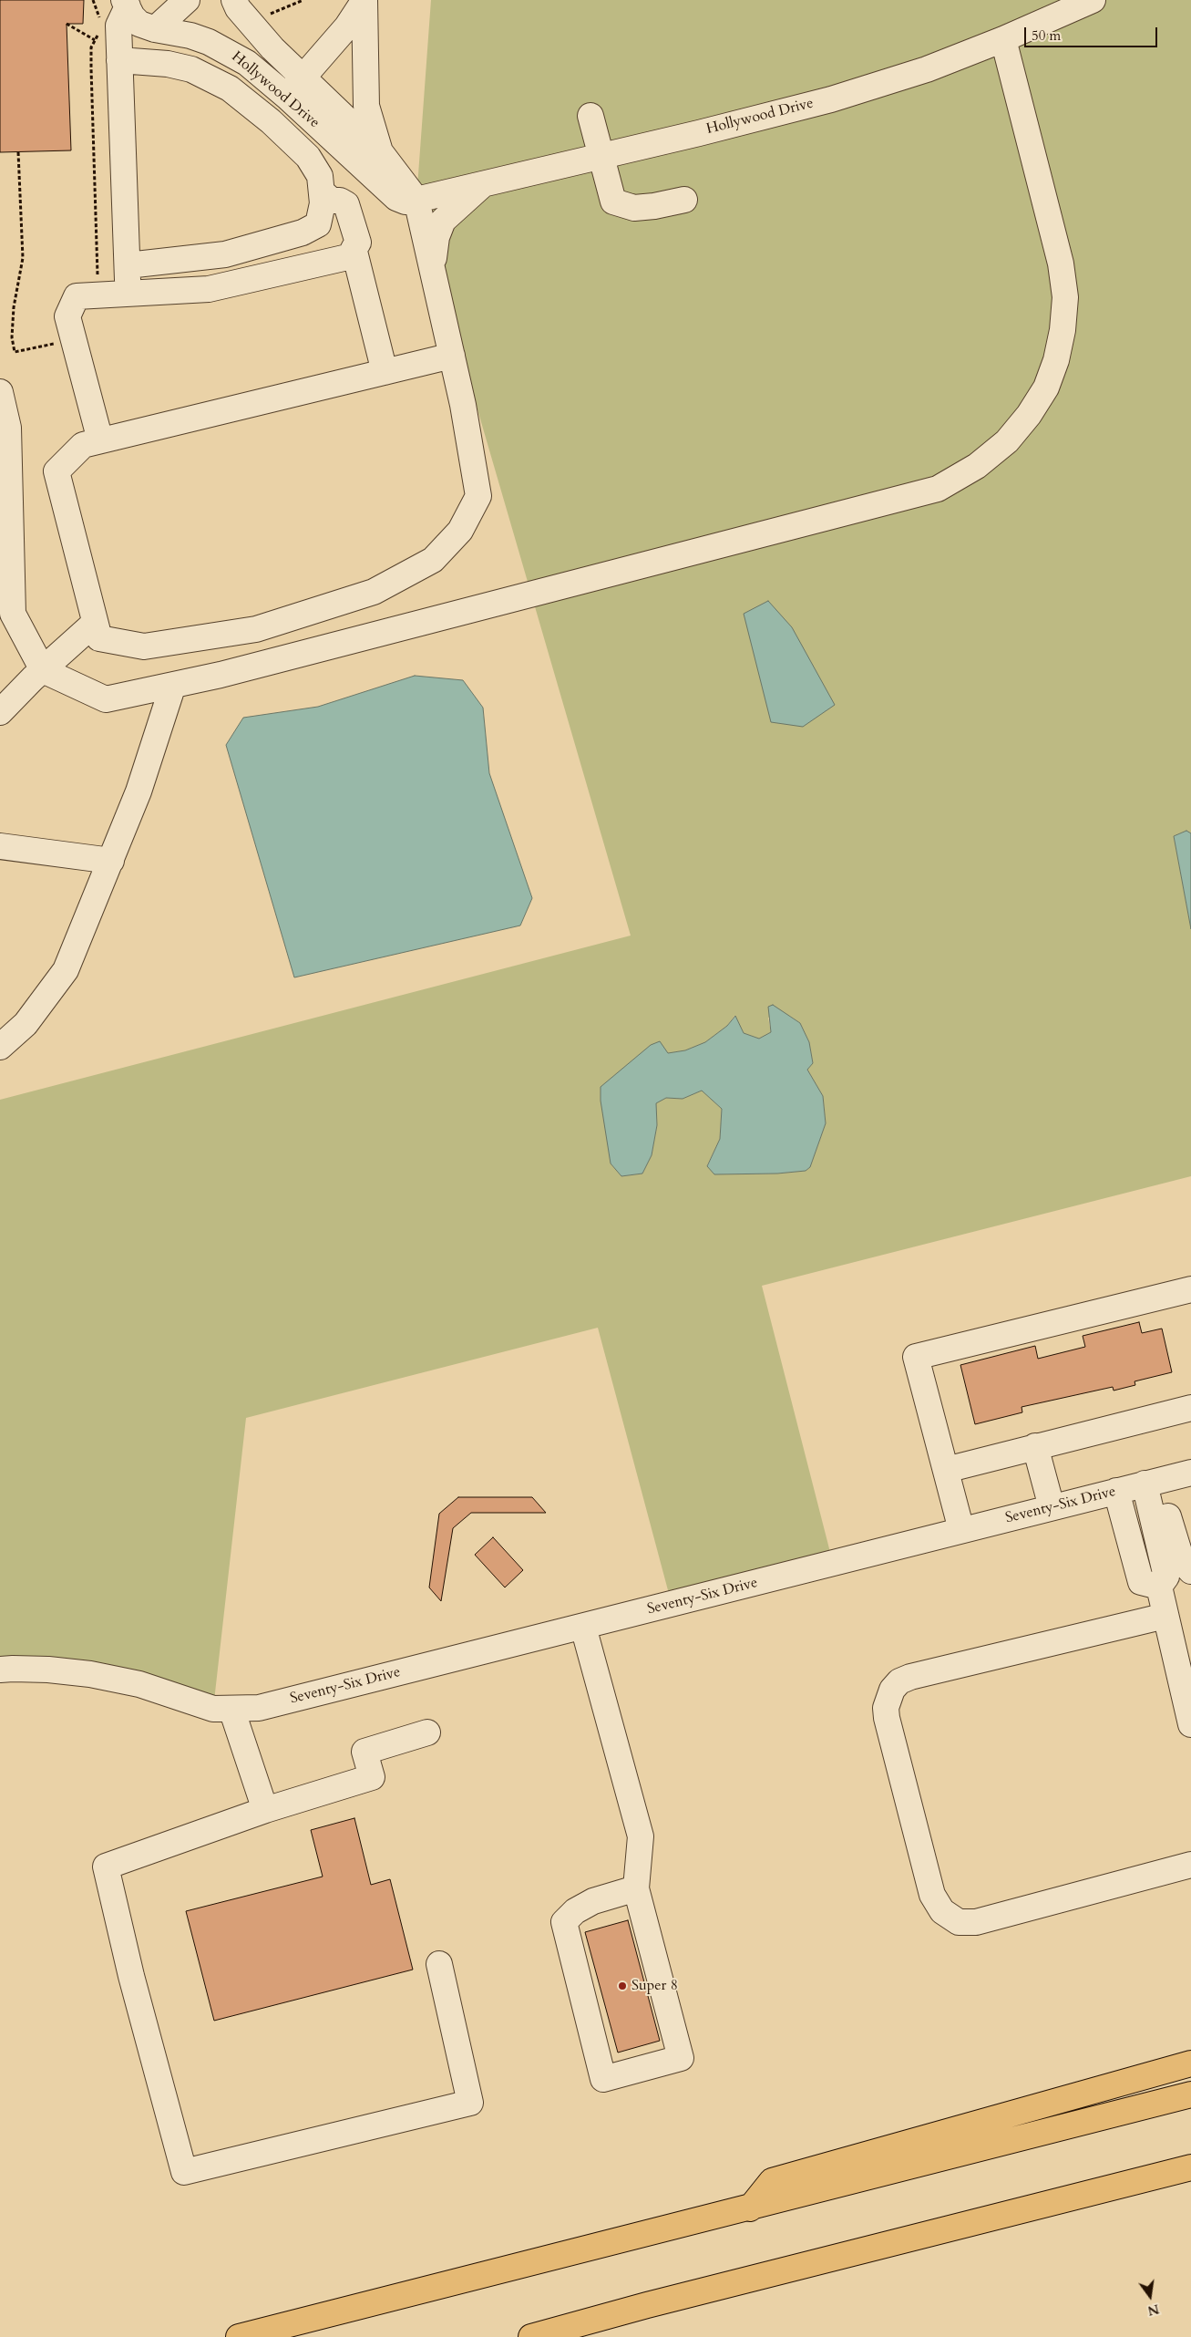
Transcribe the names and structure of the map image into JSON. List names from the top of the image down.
{
  "streets": {
    "street": ["Hollywood Drive", "Seventy-Six Drive"]
  },
  "places": ["Super 8"],
  "scale_bar": "50 m",
  "north": "bottom"
}
